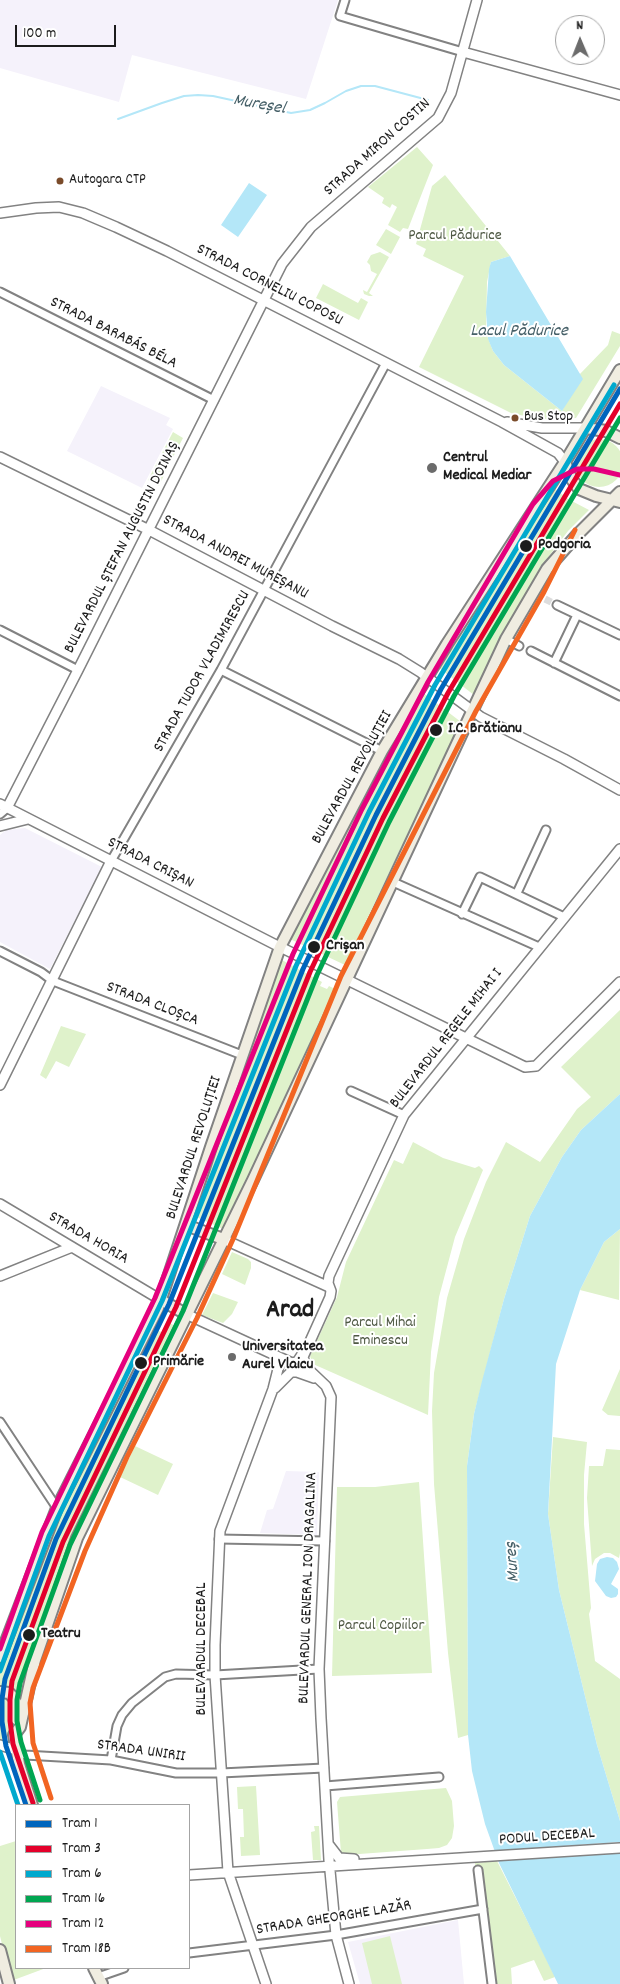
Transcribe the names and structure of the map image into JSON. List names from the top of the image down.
{
  "streets": {
    "main road": [
      "STRADA MIRON COSTIN",
      "STRADA CORNELIU COPOSU",
      "BULEVARDUL ȘTEFAN AUGUSTIN DOINAȘ",
      "STRADA ANDREI MUREȘANU",
      "BULEVARDUL REVOLUȚIEI",
      "STRADA CRIȘAN",
      "BULEVARDUL REGELE MIHAI I",
      "STRADA HORIA",
      "BULEVARDUL GENERAL ION DRAGALINA",
      "BULEVARDUL DECEBAL",
      "PODUL DECEBAL"
    ],
    "street": [
      "STRADA BARABÁS BÉLA",
      "STRADA TUDOR VLADIMIRESCU",
      "STRADA CLOȘCA",
      "STRADA UNIRII",
      "STRADA GHEORGHE LAZĂR"
    ]
  },
  "crossings": [
    ["STRADA MIRON COSTIN", "STRADA CORNELIU COPOSU"],
    ["STRADA MIRON COSTIN", "BULEVARDUL ȘTEFAN AUGUSTIN DOINAȘ"],
    ["STRADA CORNELIU COPOSU", "BULEVARDUL ȘTEFAN AUGUSTIN DOINAȘ"],
    ["STRADA CORNELIU COPOSU", "STRADA TUDOR VLADIMIRESCU"],
    ["STRADA CORNELIU COPOSU", "BULEVARDUL REVOLUȚIEI"],
    ["STRADA BARABÁS BÉLA", "BULEVARDUL ȘTEFAN AUGUSTIN DOINAȘ"],
    ["BULEVARDUL ȘTEFAN AUGUSTIN DOINAȘ", "STRADA ANDREI MUREȘANU"],
    ["BULEVARDUL ȘTEFAN AUGUSTIN DOINAȘ", "STRADA CRIȘAN"],
    ["STRADA ANDREI MUREȘANU", "STRADA TUDOR VLADIMIRESCU"],
    ["STRADA ANDREI MUREȘANU", "BULEVARDUL REVOLUȚIEI"],
    ["STRADA TUDOR VLADIMIRESCU", "STRADA CRIȘAN"],
    ["BULEVARDUL REVOLUȚIEI", "STRADA CRIȘAN"],
    ["BULEVARDUL REVOLUȚIEI", "STRADA CLOȘCA"],
    ["BULEVARDUL REVOLUȚIEI", "STRADA HORIA"],
    ["BULEVARDUL REGELE MIHAI I", "BULEVARDUL GENERAL ION DRAGALINA"],
    ["BULEVARDUL GENERAL ION DRAGALINA", "STRADA UNIRII"],
    ["BULEVARDUL GENERAL ION DRAGALINA", "STRADA GHEORGHE LAZĂR"],
    ["BULEVARDUL DECEBAL", "STRADA UNIRII"],
    ["BULEVARDUL DECEBAL", "STRADA GHEORGHE LAZĂR"]
  ],
  "districts": ["Arad"],
  "water": ["Mureșel", "Lacul Pădurice", "Mureș"],
  "parks": ["Parcul Pădurice", "Parcul Mihai Eminescu", "Parcul Copiilor"],
  "places": [
    "Autogara CTP",
    "Bus Stop",
    "Centrul Medical Mediar",
    "Podgoria",
    "I.C. Brătianu",
    "Crișan",
    "Universitatea Aurel Vlaicu",
    "Primărie",
    "Teatru"
  ],
  "lines": [
    "tram line 6",
    "tram line 1",
    "tram line 3",
    "tram line 16",
    "tram line 12",
    "tram line 18B"
  ],
  "legend": [
    "Tram 1",
    "Tram 3",
    "Tram 6",
    "Tram 16",
    "Tram 12",
    "Tram 18B"
  ],
  "scale_bar": "100 m",
  "north": "top"
}
